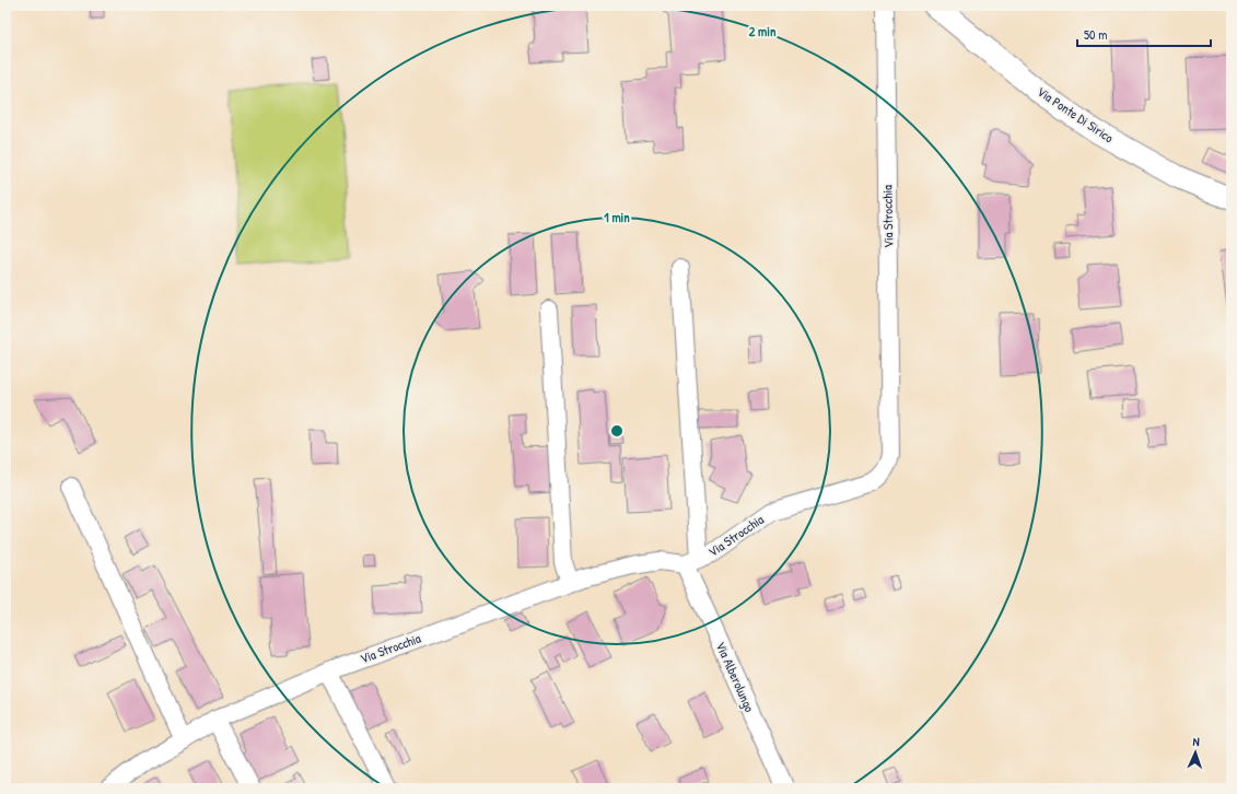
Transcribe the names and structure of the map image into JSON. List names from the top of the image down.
{
  "streets": {
    "street": ["Via Ponte Di Sirico", "Via Strocchia", "Via Alberolungo"]
  },
  "crossings": [
    ["Via Strocchia", "Via Alberolungo"]
  ],
  "scale_bar": "50 m",
  "north": "top",
  "rings": ["2 min", "1 min"]
}
